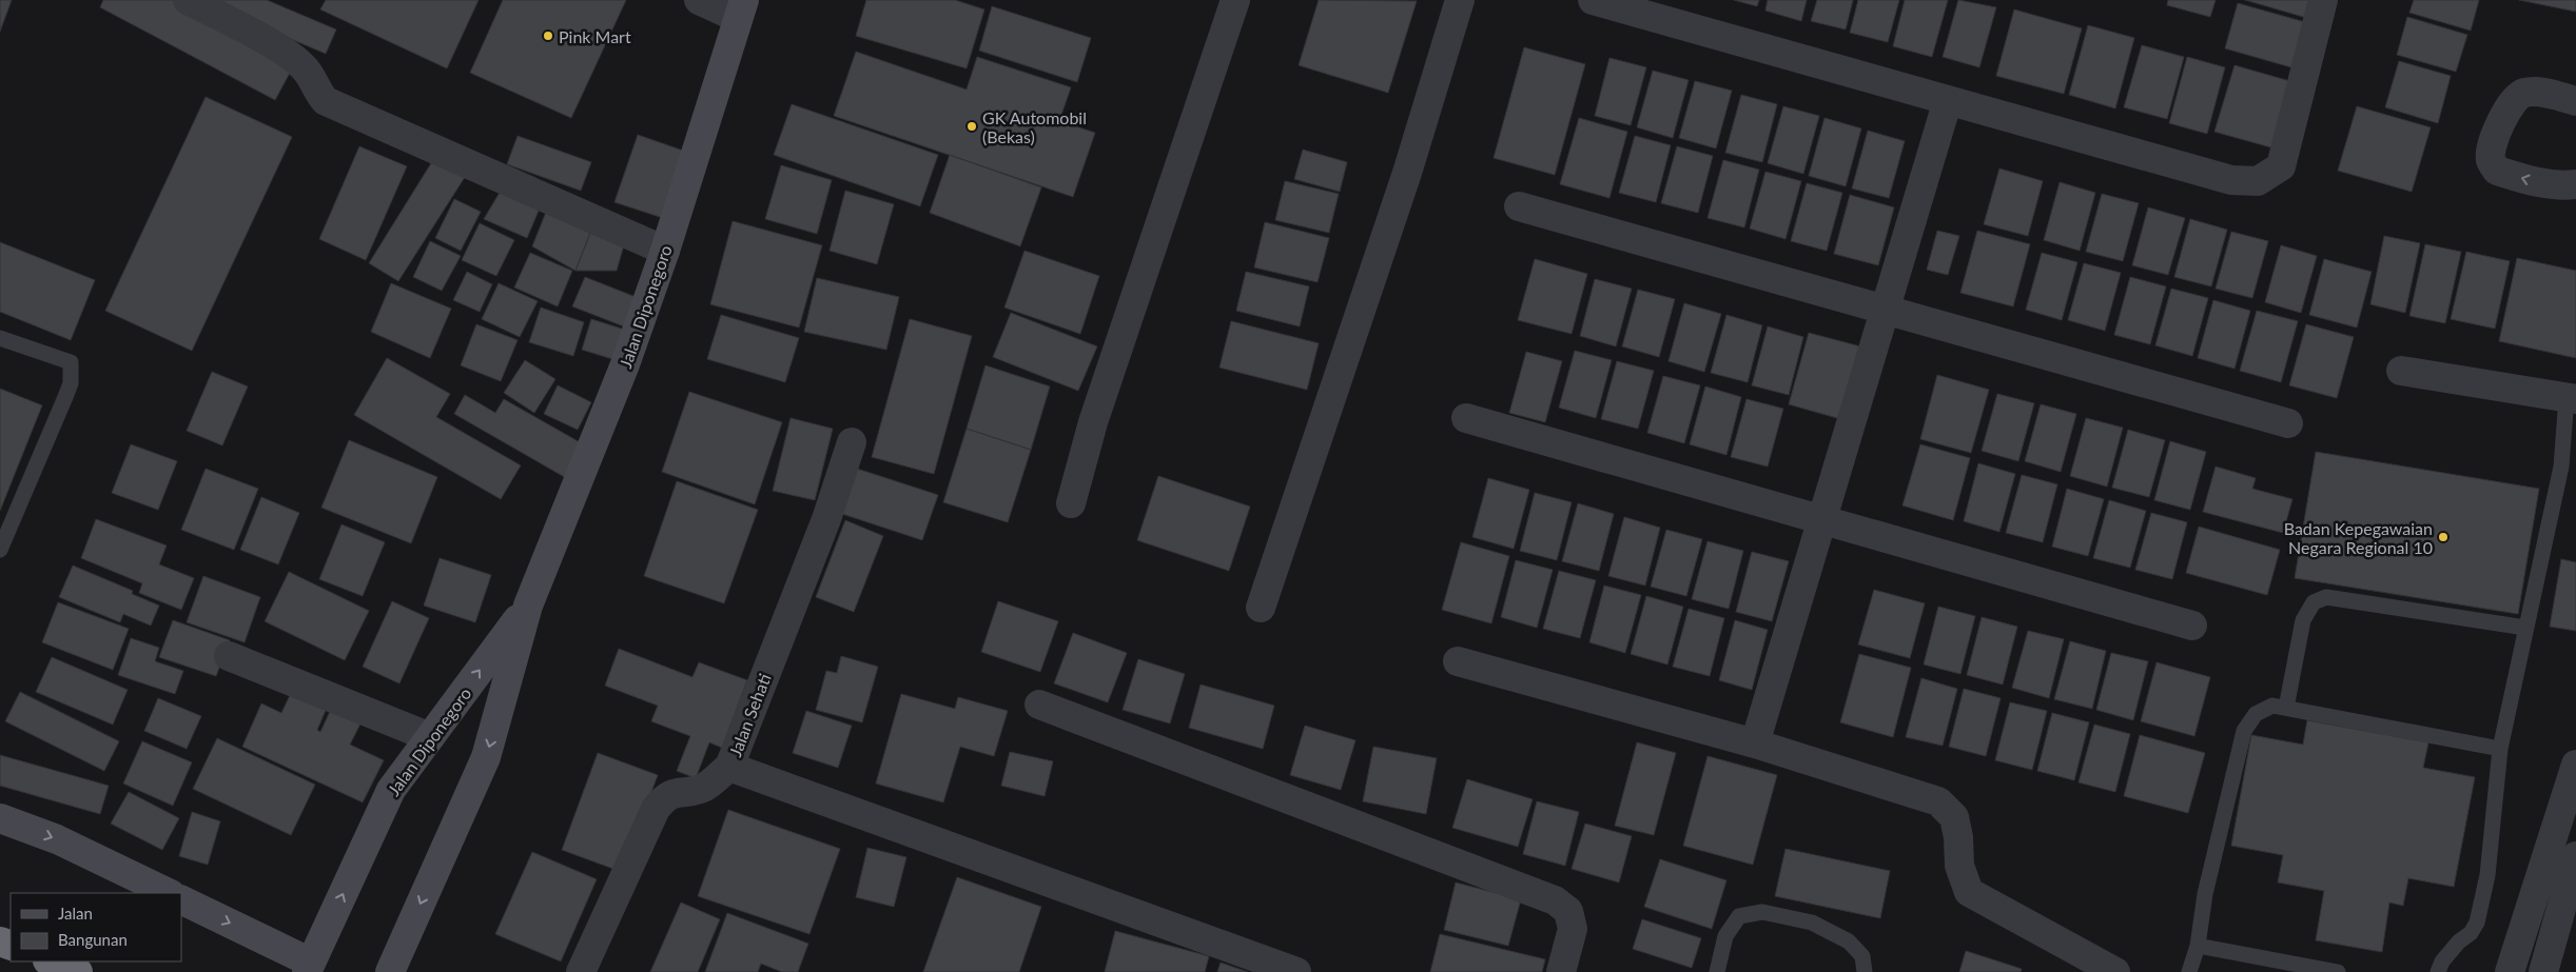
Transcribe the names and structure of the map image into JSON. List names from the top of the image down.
{
  "streets": {
    "main road": ["Jalan Diponegoro"],
    "street": ["Jalan Sehati"]
  },
  "places": ["Pink Mart", "GK Automobil (Bekas)", "Badan Kepegawaian Negara Regional 10"],
  "legend": ["Jalan", "Bangunan"]
}
